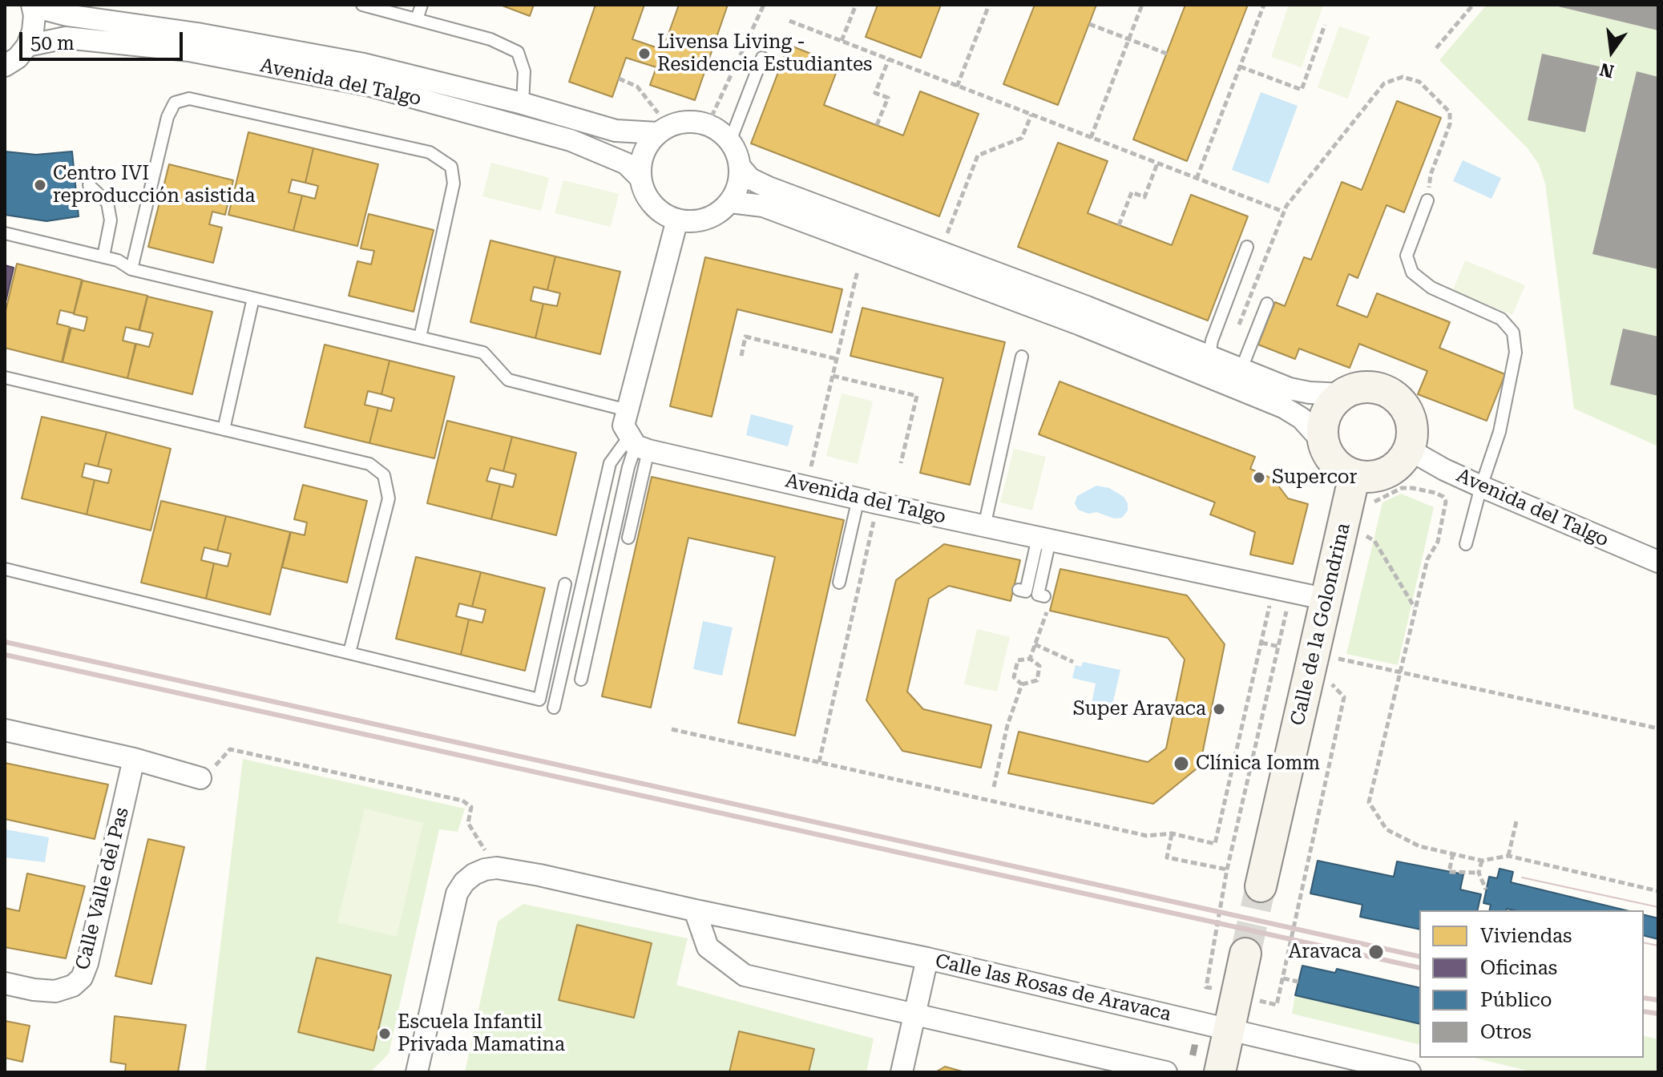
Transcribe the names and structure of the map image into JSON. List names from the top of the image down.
{
  "streets": {
    "street": [
      "Avenida del Talgo",
      "Calle de la Golondrina",
      "Calle Valle del Pas",
      "Calle las Rosas de Aravaca"
    ]
  },
  "crossings": [
    ["Avenida del Talgo", "Calle de la Golondrina"]
  ],
  "places": [
    "Livensa Living - Residencia Estudiantes",
    "Centro IVI reproducción asistida",
    "Supercor",
    "Super Aravaca",
    "Clínica Iomm",
    "Aravaca",
    "Escuela Infantil Privada Mamatina"
  ],
  "legend": [
    "Viviendas",
    "Oficinas",
    "Público",
    "Otros"
  ],
  "scale_bar": "50 m",
  "north": "bottom"
}
